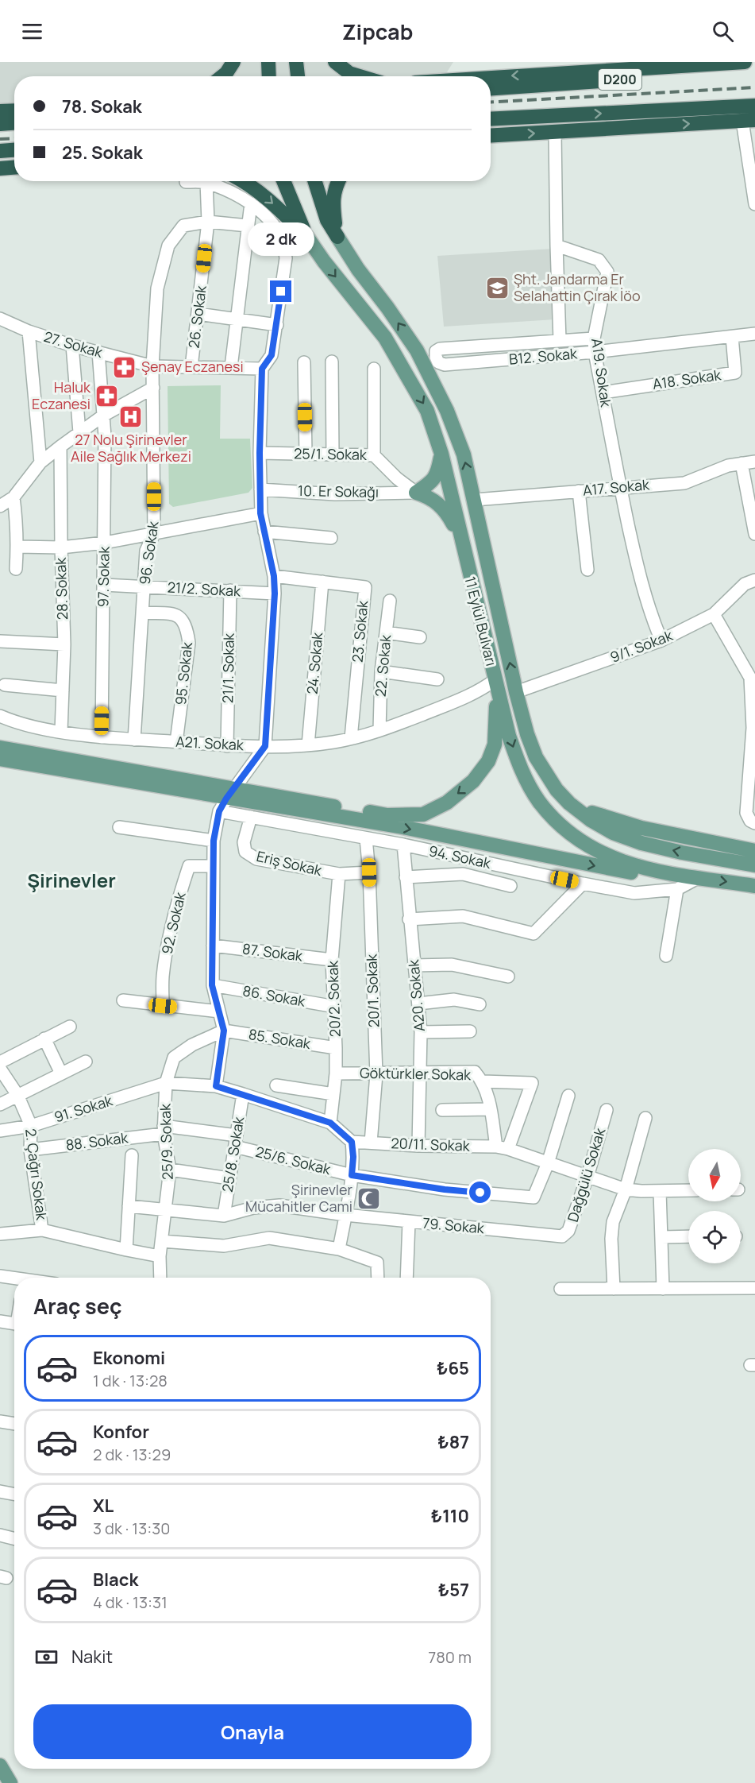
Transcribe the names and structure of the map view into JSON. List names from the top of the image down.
{
  "streets": {
    "highway": ["D200"],
    "main road": ["11 Eylül Bulvarı"],
    "street": [
      "26. Sokak",
      "27. Sokak",
      "B12. Sokak",
      "A19. Sokak",
      "A18. Sokak",
      "25/1. Sokak",
      "A17. Sokak",
      "10. Er Sokağı",
      "96. Sokak",
      "97. Sokak",
      "28. Sokak",
      "21/2. Sokak",
      "23. Sokak",
      "9/1. Sokak",
      "24. Sokak",
      "22. Sokak",
      "21/1. Sokak",
      "95. Sokak",
      "A21. Sokak",
      "94. Sokak",
      "Eriş Sokak",
      "92. Sokak",
      "87. Sokak",
      "20/1. Sokak",
      "A20. Sokak",
      "86. Sokak",
      "20/2. Sokak",
      "85. Sokak",
      "Göktürkler Sokak",
      "91. Sokak",
      "88. Sokak",
      "25/9. Sokak",
      "20/11. Sokak",
      "25/8. Sokak",
      "25/6. Sokak",
      "2. Çağrı Sokak",
      "Dağgülü Sokak",
      "79. Sokak"
    ]
  },
  "crossings": [
    ["26. Sokak", "27. Sokak"],
    ["26. Sokak", "96. Sokak"],
    ["27. Sokak", "96. Sokak"],
    ["27. Sokak", "97. Sokak"],
    ["B12. Sokak", "A19. Sokak"],
    ["B12. Sokak", "A18. Sokak"],
    ["A19. Sokak", "A18. Sokak"],
    ["A19. Sokak", "A17. Sokak"],
    ["A19. Sokak", "9/1. Sokak"],
    ["25/1. Sokak", "10. Er Sokağı"],
    ["A17. Sokak", "11 Eylül Bulvarı"],
    ["96. Sokak", "21/2. Sokak"],
    ["96. Sokak", "95. Sokak"],
    ["96. Sokak", "A21. Sokak"],
    ["97. Sokak", "21/2. Sokak"],
    ["97. Sokak", "A21. Sokak"],
    ["28. Sokak", "A21. Sokak"],
    ["21/2. Sokak", "21/1. Sokak"],
    ["11 Eylül Bulvarı", "9/1. Sokak"],
    ["11 Eylül Bulvarı", "A21. Sokak"],
    ["11 Eylül Bulvarı", "94. Sokak"],
    ["23. Sokak", "24. Sokak"],
    ["23. Sokak", "A21. Sokak"],
    ["24. Sokak", "A21. Sokak"],
    ["22. Sokak", "A21. Sokak"],
    ["21/1. Sokak", "A21. Sokak"],
    ["95. Sokak", "A21. Sokak"],
    ["94. Sokak", "Eriş Sokak"],
    ["94. Sokak", "20/1. Sokak"],
    ["94. Sokak", "A20. Sokak"],
    ["Eriş Sokak", "20/1. Sokak"],
    ["Eriş Sokak", "20/2. Sokak"],
    ["87. Sokak", "20/2. Sokak"],
    ["20/1. Sokak", "Göktürkler Sokak"],
    ["20/1. Sokak", "20/11. Sokak"],
    ["A20. Sokak", "Göktürkler Sokak"],
    ["A20. Sokak", "20/11. Sokak"],
    ["86. Sokak", "20/2. Sokak"],
    ["20/2. Sokak", "85. Sokak"],
    ["20/2. Sokak", "Göktürkler Sokak"],
    ["85. Sokak", "25/9. Sokak"],
    ["Göktürkler Sokak", "20/11. Sokak"],
    ["91. Sokak", "25/9. Sokak"],
    ["91. Sokak", "2. Çağrı Sokak"],
    ["88. Sokak", "25/9. Sokak"],
    ["88. Sokak", "25/8. Sokak"],
    ["88. Sokak", "25/6. Sokak"],
    ["88. Sokak", "2. Çağrı Sokak"],
    ["20/11. Sokak", "25/6. Sokak"],
    ["20/11. Sokak", "Dağgülü Sokak"],
    ["25/8. Sokak", "25/6. Sokak"],
    ["25/8. Sokak", "79. Sokak"],
    ["Dağgülü Sokak", "79. Sokak"]
  ],
  "districts": ["Şirinevler"],
  "places": {
    "school or university": ["Şht. Jandarma Er Selahattin Çırak İöo"],
    "pharmacy": ["Şenay Eczanesi", "Haluk Eczanesi"],
    "hospital": ["27 Nolu Şirinevler Aile Sağlık Merkezi"],
    "mosque": ["Şirinevler Mücahitler Cami"]
  },
  "north": "bottom",
  "page": {
    "header": "Zipcab",
    "banner": ["78. Sokak", "25. Sokak"],
    "bubble": "2 dk",
    "heading": "Araç seç",
    "list": [
      {
        "name": "Ekonomi",
        "note": "1 dk · 13:28",
        "value": "₺65"
      },
      {
        "name": "Konfor",
        "note": "2 dk · 13:29",
        "value": "₺87"
      },
      {
        "name": "XL",
        "note": "3 dk · 13:30",
        "value": "₺110"
      },
      {
        "name": "Black",
        "note": "4 dk · 13:31",
        "value": "₺57"
      }
    ],
    "pay": ["Nakit", "780 m"],
    "buttons": "Onayla"
  }
}
